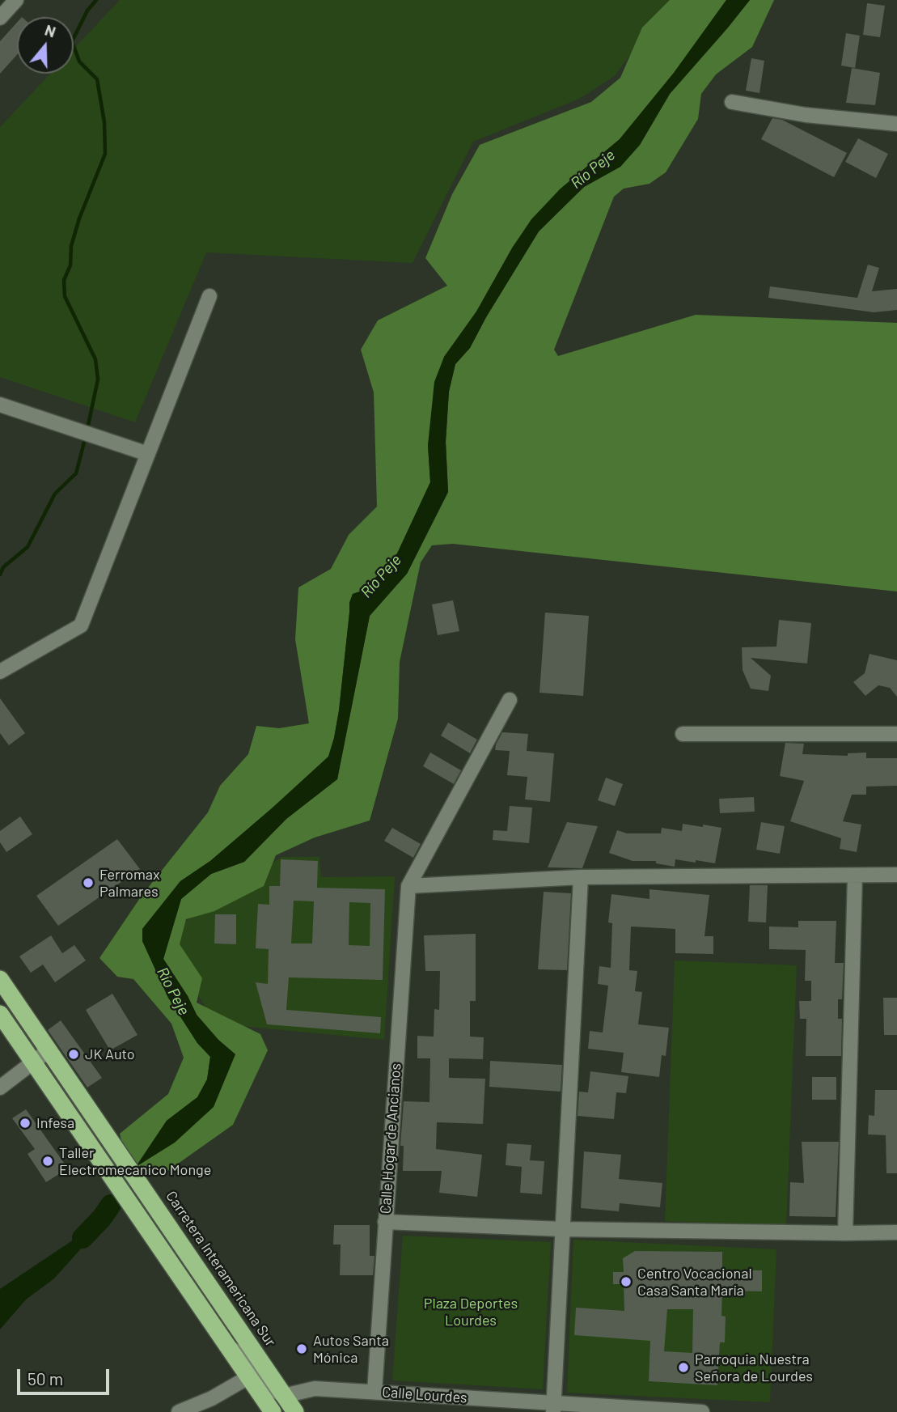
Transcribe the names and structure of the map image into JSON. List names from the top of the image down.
{
  "streets": {
    "highway": ["Carretera Interamericana Sur"],
    "street": ["Calle Hogar de Ancianos", "Calle Lourdes"]
  },
  "crossings": [
    ["Calle Hogar de Ancianos", "Calle Lourdes"],
    ["Carretera Interamericana Sur", "Calle Lourdes"]
  ],
  "water": ["Río Peje"],
  "parks": ["Plaza Deportes Lourdes"],
  "places": [
    "Ferromax Palmares",
    "JK Auto",
    "Infesa",
    "Taller Electromecanico Monge",
    "Centro Vocacional Casa Santa María",
    "Autos Santa Mónica",
    "Parroquia Nuestra Señora de Lourdes"
  ],
  "scale_bar": "50 m",
  "north": "top"
}
